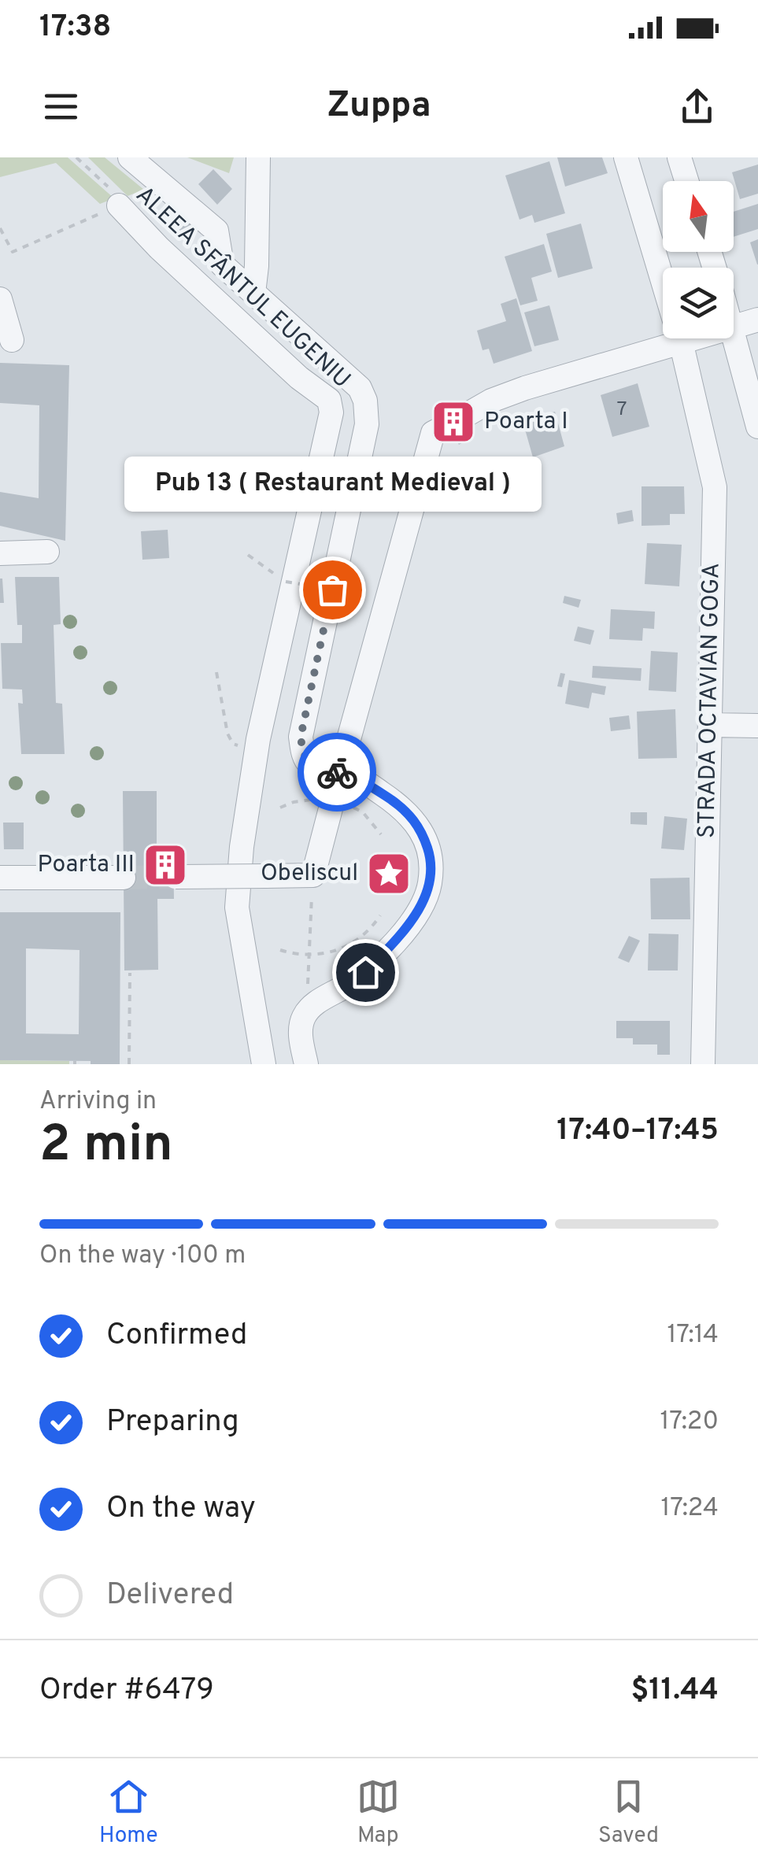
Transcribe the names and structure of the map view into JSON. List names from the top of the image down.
{
  "streets": {
    "street": ["STRADA OCTAVIAN GOGA"],
    "path": ["ALEEA SFÂNTUL EUGENIU"]
  },
  "places": {
    "building": ["Poarta I", "Poarta III"],
    "other": ["Pub 13 ( Restaurant Medieval )"],
    "place": ["Obeliscul"]
  },
  "house_numbers": ["7"],
  "north": "top",
  "page": {
    "status": "17:38",
    "header": "Zuppa",
    "bubble": "Pub 13 ( Restaurant Medieval )",
    "heading": ["2 min", "Arriving in", "17:40–17:45"],
    "panel": ["Order #6479", "$11.44"],
    "bar": "On the way · 100 m",
    "list": [
      ["Confirmed", "17:14"],
      ["Preparing", "17:20"],
      ["On the way", "17:24"],
      "Delivered"
    ],
    "tabs": ["Home", "Map", "Saved"]
  }
}
